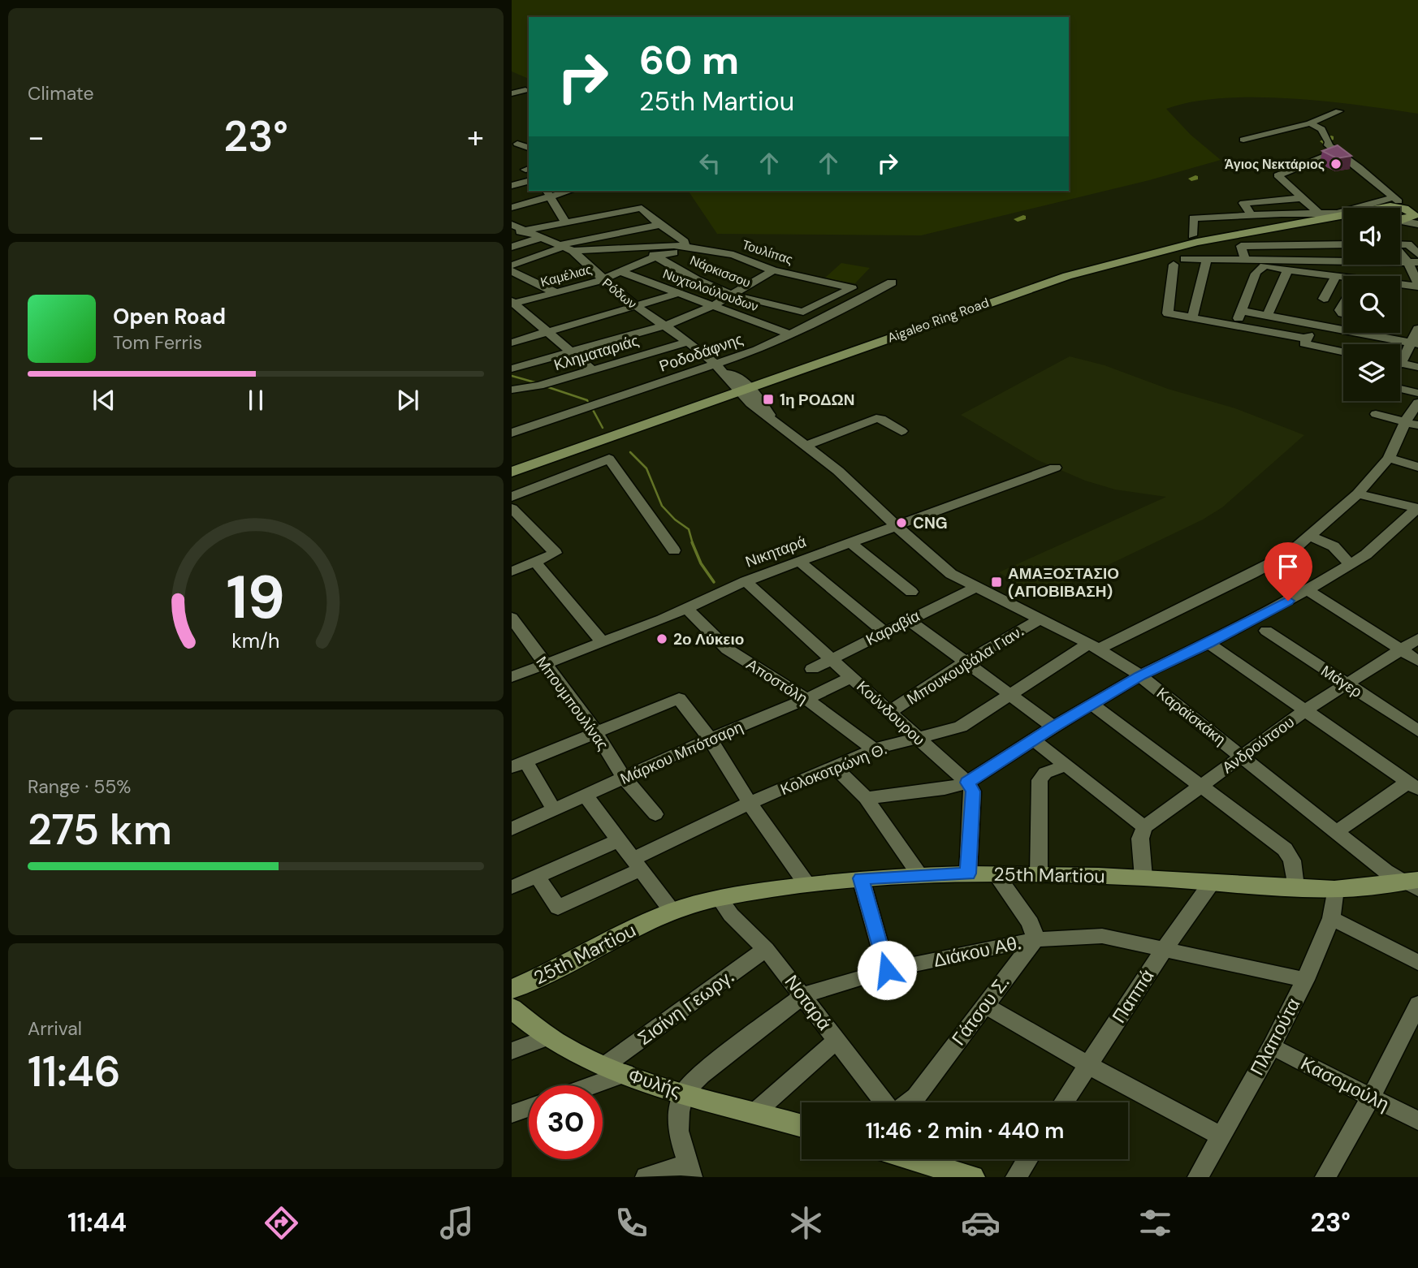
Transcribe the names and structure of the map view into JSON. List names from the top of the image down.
{
  "streets": {
    "main road": ["Aigaleo Ring Road", "25th Martiou", "Φυλής"],
    "street": [
      "Τουλίπας",
      "Νάρκισσου",
      "Καμέλιας",
      "Νυχτολούλουδων",
      "Ρόδων",
      "Κληματαριάς",
      "Ροδοδάφνης",
      "Νικηταρά",
      "Καραβία",
      "Μπουκουβάλα Γιαν.",
      "Αποστόλη",
      "Μάγερ",
      "Μπουμπουλίνας",
      "Κούνδουρου",
      "Καραϊσκάκη",
      "Ανδρούτσου",
      "Μάρκου Μπότσαρη",
      "Κολοκοτρώνη Θ.",
      "Διάκου Αθ.",
      "Παππά",
      "Νοταρά",
      "Σισίνη Γεωργ.",
      "Γάτσου Σ.",
      "Πλαπούτα",
      "Κασομούλη"
    ]
  },
  "crossings": [
    ["Τουλίπας", "Νάρκισσου"],
    ["Τουλίπας", "Καμέλιας"],
    ["Νάρκισσου", "Καμέλιας"],
    ["Καμέλιας", "Νυχτολούλουδων"],
    ["Καμέλιας", "Ρόδων"],
    ["Νυχτολούλουδων", "Ροδοδάφνης"],
    ["Ρόδων", "Aigaleo Ring Road"],
    ["Ρόδων", "Κληματαριάς"],
    ["Ρόδων", "Ροδοδάφνης"],
    ["Ρόδων", "Νικηταρά"],
    ["Ρόδων", "Καραϊσκάκη"],
    ["Νικηταρά", "Αποστόλη"],
    ["Νικηταρά", "Μπουμπουλίνας"],
    ["Νικηταρά", "Κούνδουρου"],
    ["Νικηταρά", "Καραϊσκάκη"],
    ["Καραβία", "Κούνδουρου"],
    ["Καραβία", "Καραϊσκάκη"],
    ["Μπουκουβάλα Γιαν.", "Κούνδουρου"],
    ["Μπουκουβάλα Γιαν.", "Καραϊσκάκη"],
    ["Αποστόλη", "Μάρκου Μπότσαρη"],
    ["Αποστόλη", "Κολοκοτρώνη Θ."],
    ["Μάγερ", "Ανδρούτσου"],
    ["Μπουμπουλίνας", "Μάρκου Μπότσαρη"],
    ["Κούνδουρου", "Μάρκου Μπότσαρη"],
    ["Κούνδουρου", "Κολοκοτρώνη Θ."],
    ["Καραϊσκάκη", "Ανδρούτσου"],
    ["Καραϊσκάκη", "Κολοκοτρώνη Θ."],
    ["Καραϊσκάκη", "25th Martiou"],
    ["25th Martiou", "Παππά"],
    ["25th Martiou", "Νοταρά"],
    ["25th Martiou", "Πλαπούτα"],
    ["Διάκου Αθ.", "Παππά"],
    ["Διάκου Αθ.", "Νοταρά"],
    ["Διάκου Αθ.", "Γάτσου Σ."],
    ["Διάκου Αθ.", "Πλαπούτα"],
    ["Διάκου Αθ.", "Φυλής"],
    ["Νοταρά", "Σισίνη Γεωργ."],
    ["Σισίνη Γεωργ.", "Φυλής"],
    ["Πλαπούτα", "Κασομούλη"]
  ],
  "places": {
    "other": ["Άγιος Νεκτάριος", "CNG", "2ο Λύκειο"],
    "transit": ["1η ΡΟΔΩΝ", "ΑΜΑΞΟΣΤΑΣΙΟ (ΑΠΟΒΙΒΑΣΗ)"]
  },
  "page": {
    "tile": [
      "Climate",
      ["Range · 55%", "275 km"],
      ["Arrival", "11:46"]
    ],
    "turn": ["60 m", "25th Martiou"],
    "heat": ["−", "23°", "+"],
    "song": ["Open Road", "Tom Ferris"],
    "limit": "30",
    "trip": "11:46 · 2 min · 440 m",
    "tabs": ["11:44", "23°"],
    "gauge": ["19", "km/h"]
  }
}
